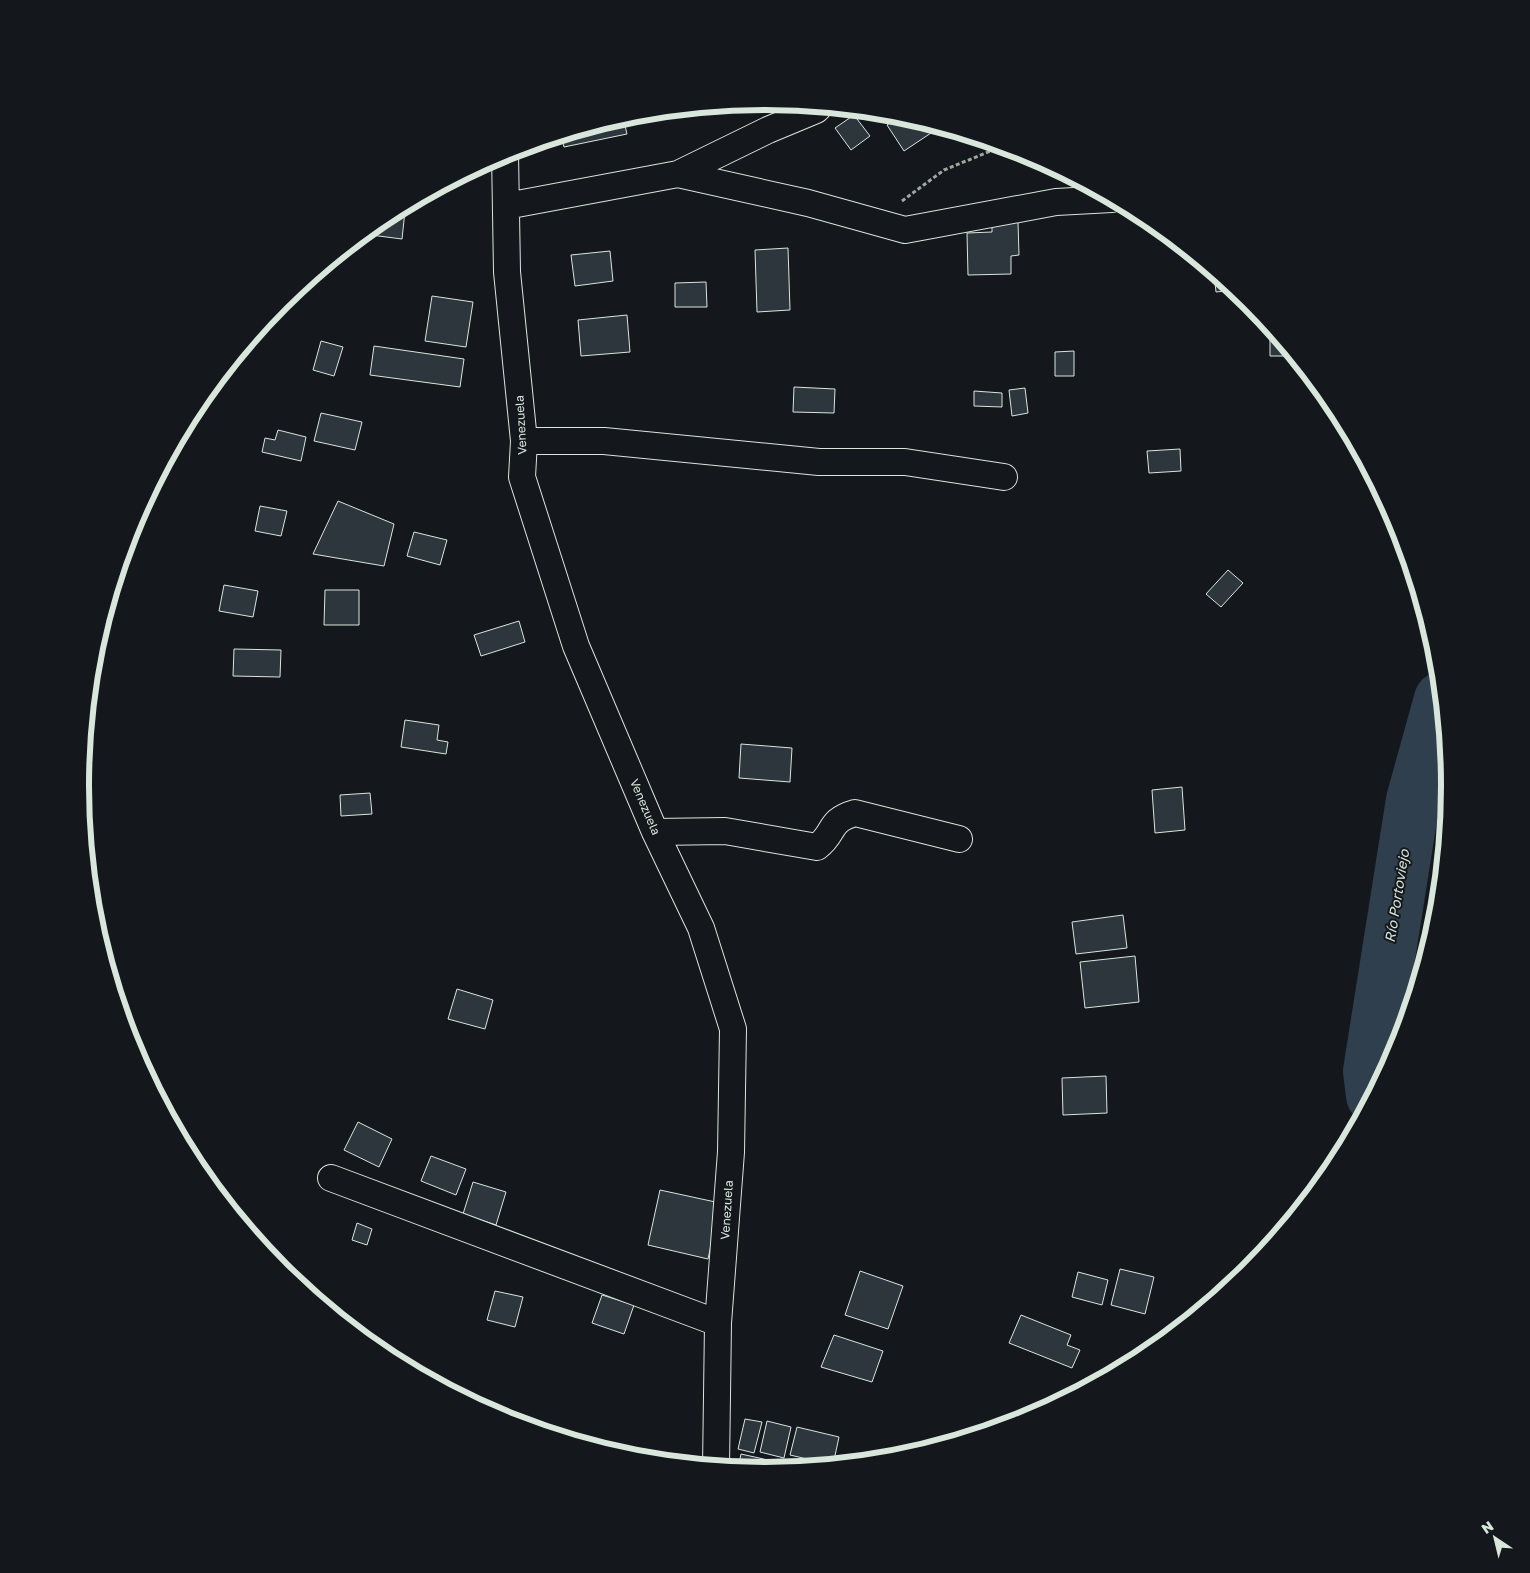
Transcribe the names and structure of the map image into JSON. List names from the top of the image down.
{
  "streets": {
    "street": ["Venezuela"]
  },
  "water": ["Río Portoviejo"],
  "north": "top left"
}
